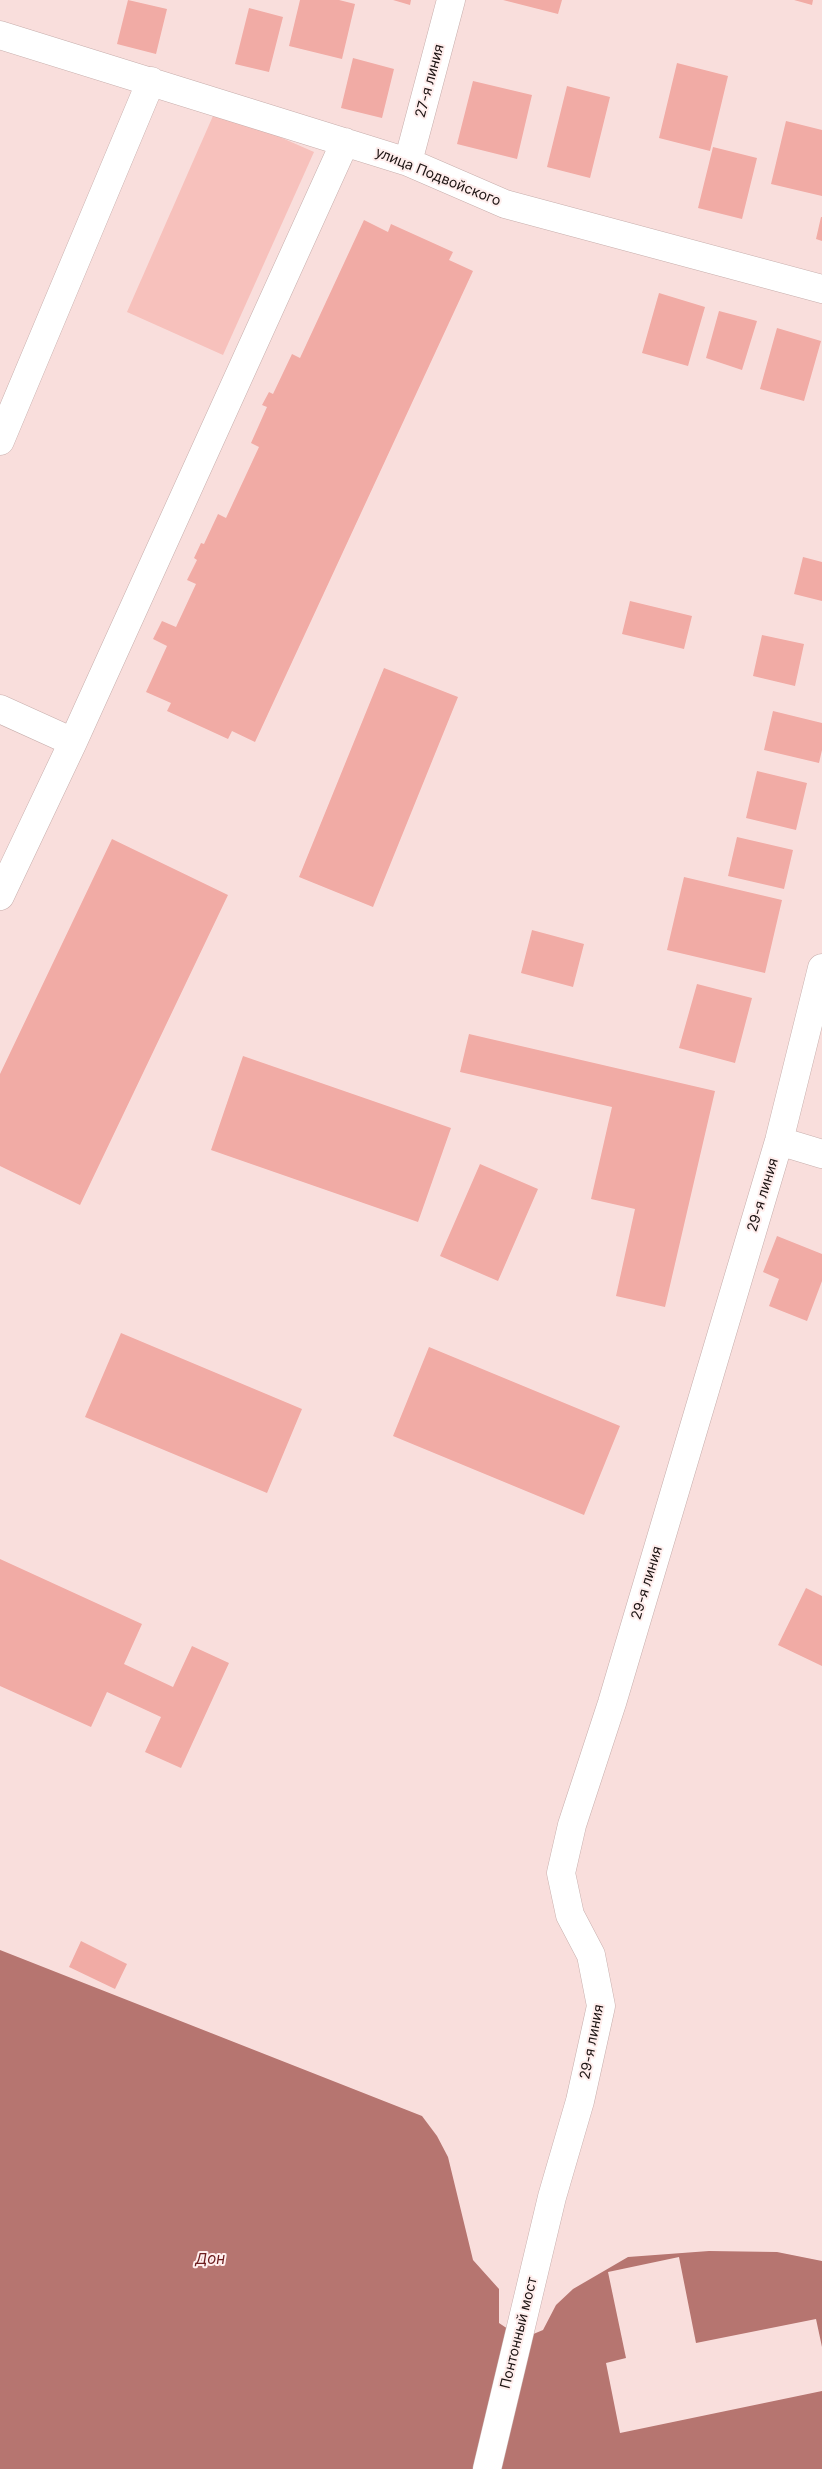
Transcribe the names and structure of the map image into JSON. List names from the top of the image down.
{
  "streets": {
    "street": [
      "27-я линия",
      "улица Подвойского",
      "29-я линия",
      "Понтонный мост"
    ]
  },
  "crossings": [
    ["27-я линия", "улица Подвойского"],
    ["29-я линия", "Понтонный мост"]
  ],
  "water": ["Дон"]
}
